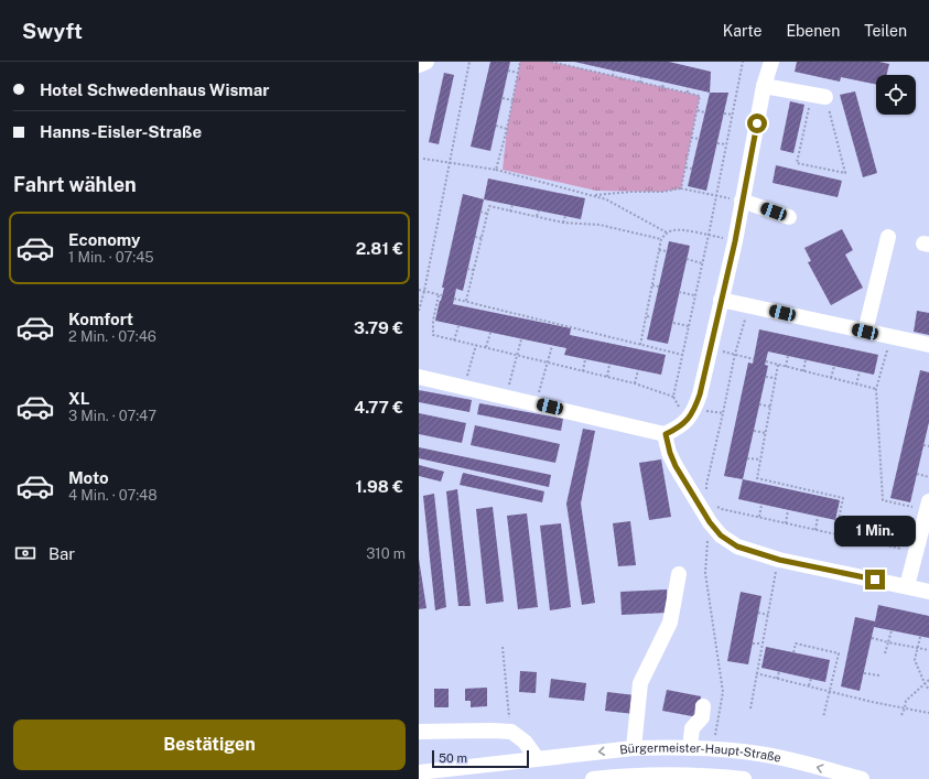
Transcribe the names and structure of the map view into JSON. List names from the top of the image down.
{
  "streets": {
    "street": ["Bürgermeister-Haupt-Straße"]
  },
  "scale_bar": "50 m",
  "page": {
    "header": "Swyft",
    "nav": ["Karte", "Ebenen", "Teilen"],
    "banner": ["Hotel Schwedenhaus Wismar", "Hanns-Eisler-Straße"],
    "heading": "Fahrt wählen",
    "list": [
      {
        "name": "Economy",
        "note": "1 Min. · 07:45",
        "value": "2.81 €"
      },
      {
        "name": "Komfort",
        "note": "2 Min. · 07:46",
        "value": "3.79 €"
      },
      {
        "name": "XL",
        "note": "3 Min. · 07:47",
        "value": "4.77 €"
      },
      {
        "name": "Moto",
        "note": "4 Min. · 07:48",
        "value": "1.98 €"
      }
    ],
    "bubble": "1 Min.",
    "pay": ["Bar", "310 m"],
    "buttons": "Bestätigen",
    "scale": "50 m"
  }
}
